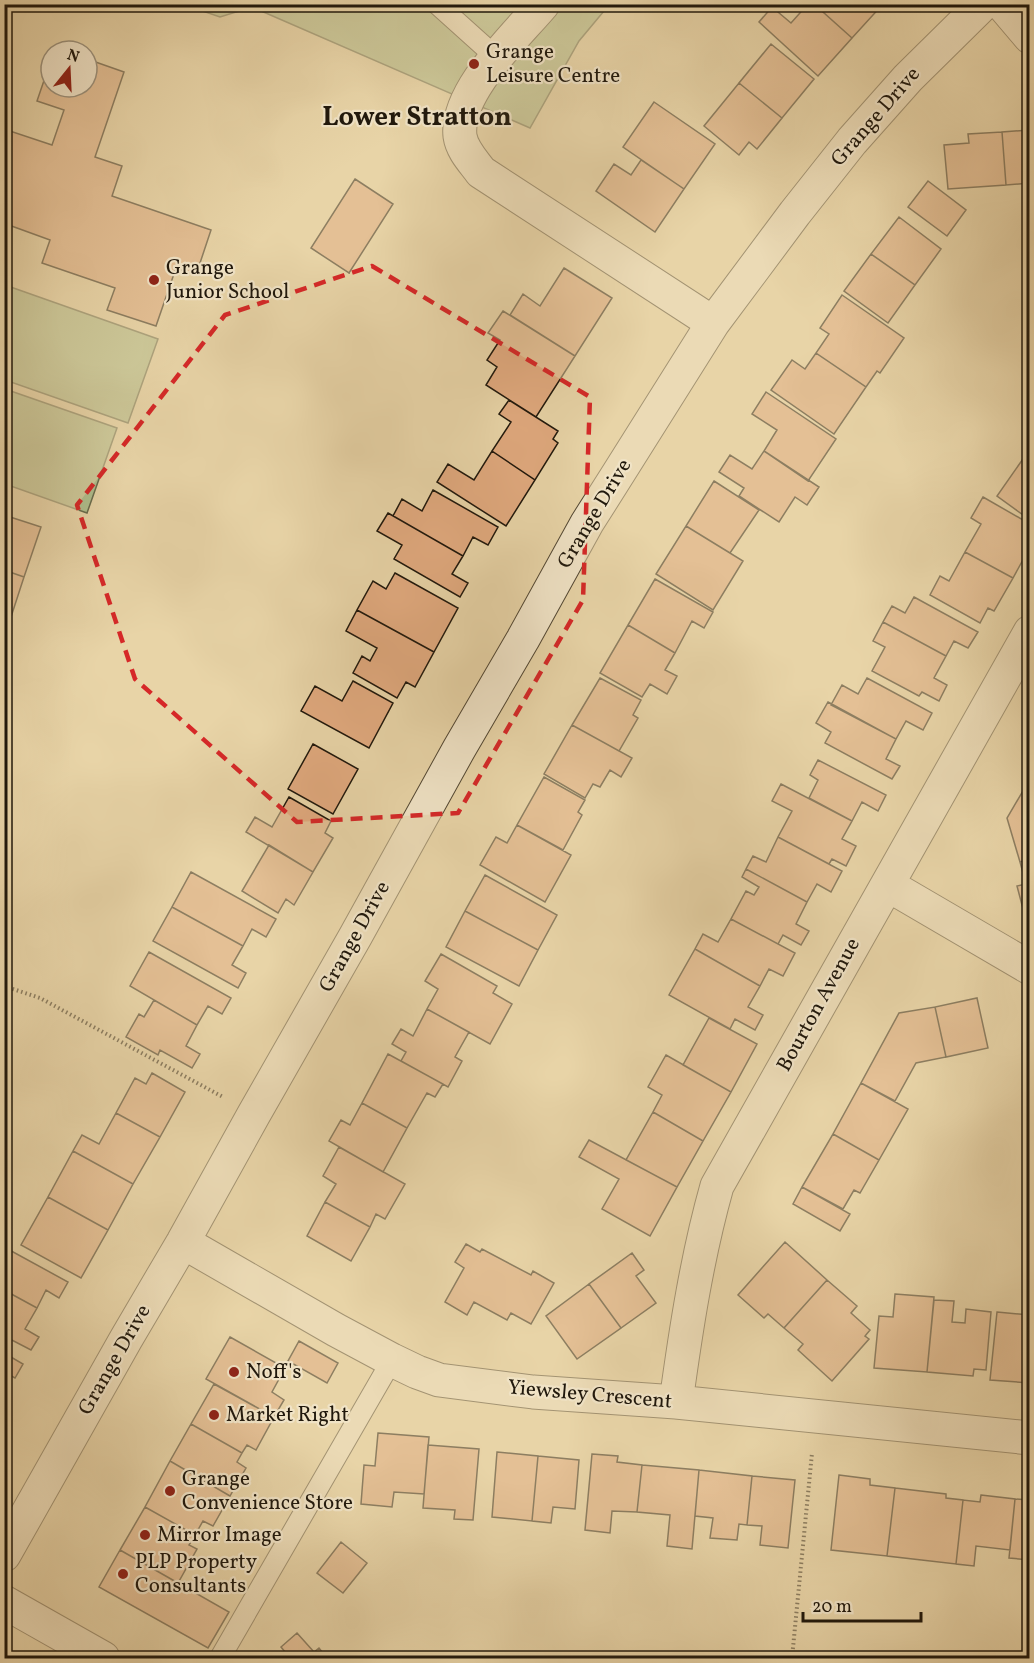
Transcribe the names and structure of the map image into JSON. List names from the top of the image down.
{
  "streets": {
    "street": ["Grange Drive", "Bourton Avenue", "Yiewsley Crescent"]
  },
  "crossings": [
    ["Grange Drive", "Yiewsley Crescent"],
    ["Bourton Avenue", "Yiewsley Crescent"]
  ],
  "districts": ["Lower Stratton"],
  "places": [
    "Grange Leisure Centre",
    "Grange Junior School",
    "Noff's",
    "Market Right",
    "Grange Convenience Store",
    "Mirror Image",
    "PLP Property Consultants"
  ],
  "scale_bar": "20 m",
  "north": "top"
}
